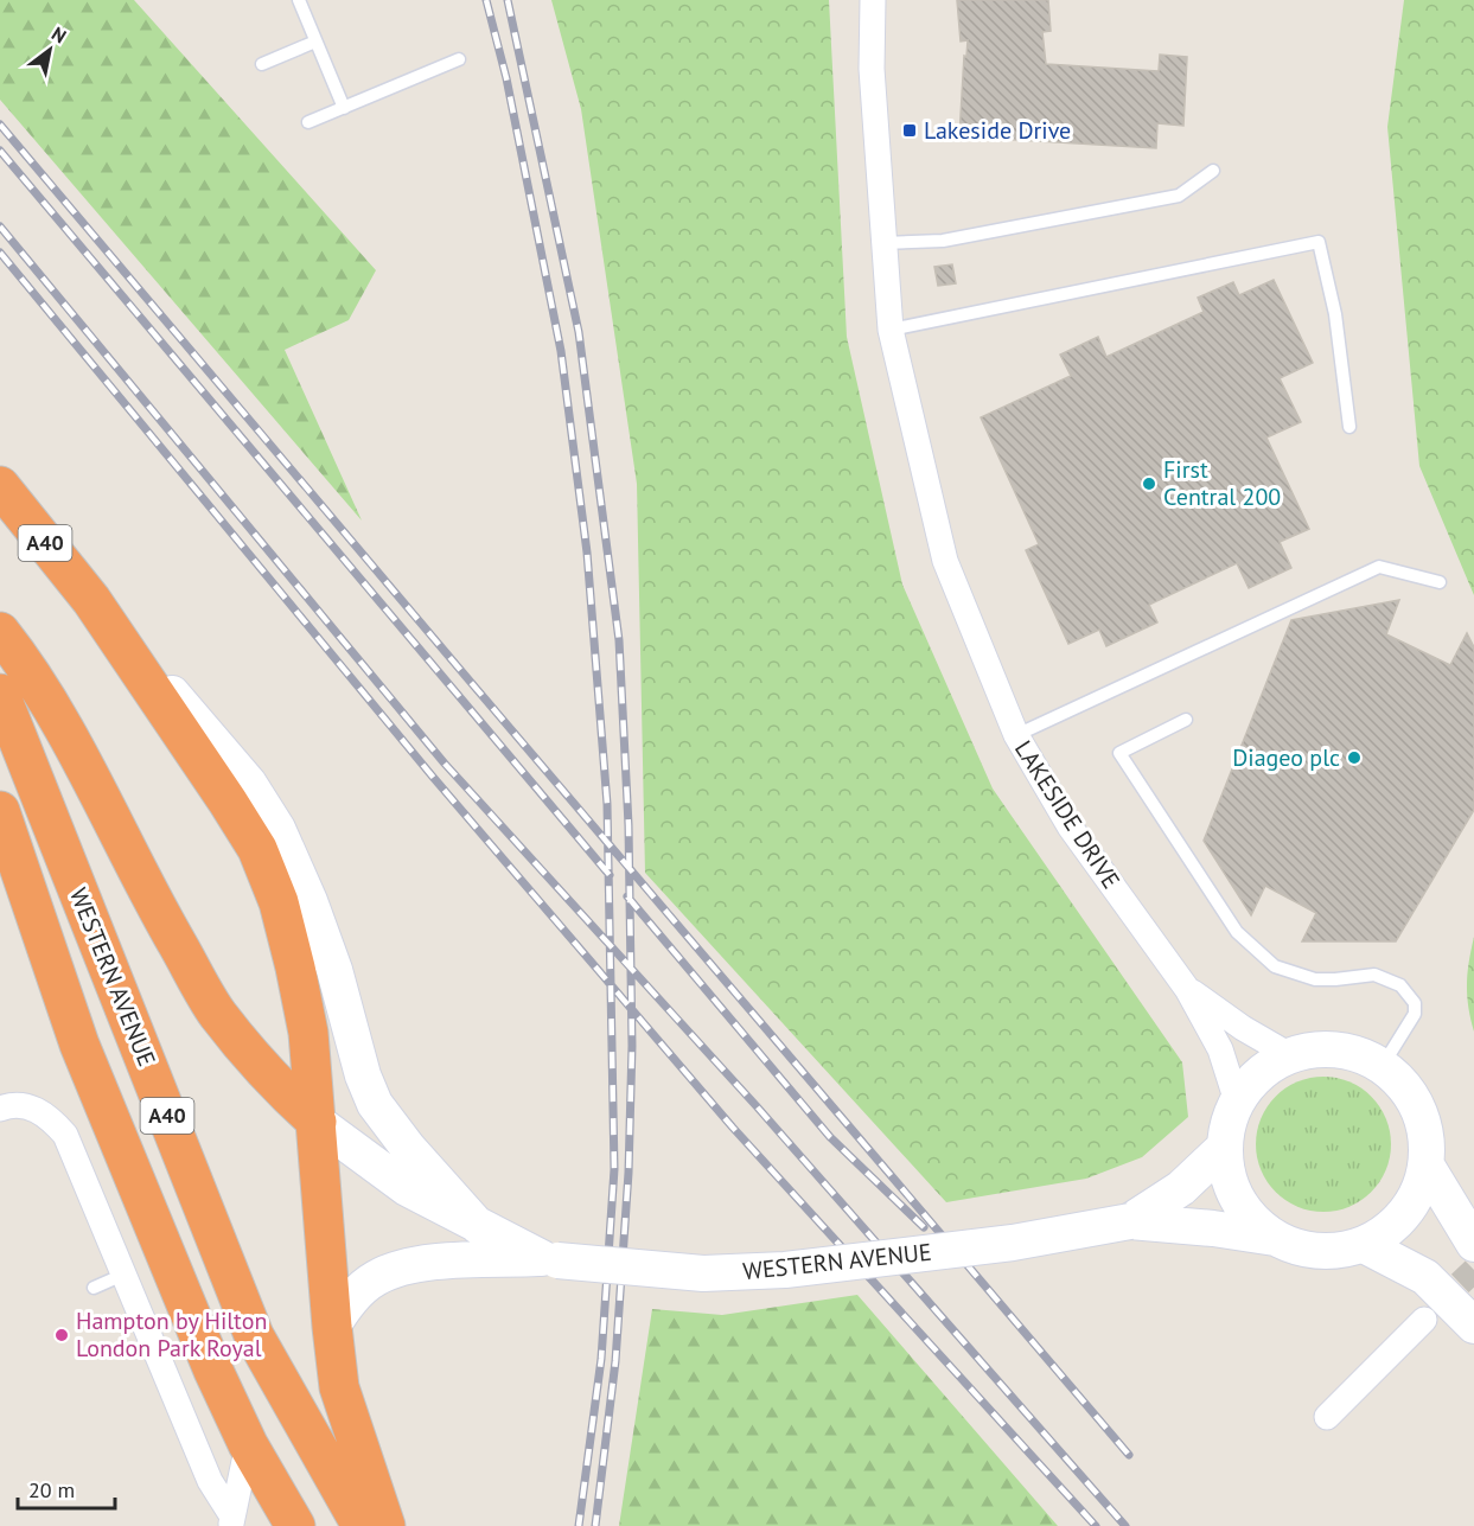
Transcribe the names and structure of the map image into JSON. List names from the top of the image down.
{
  "streets": {
    "highway": ["A40", "WESTERN AVENUE"],
    "street": ["LAKESIDE DRIVE"]
  },
  "crossings": [
    ["A40", "WESTERN AVENUE"],
    ["LAKESIDE DRIVE", "WESTERN AVENUE"]
  ],
  "places": {
    "transit": ["Lakeside Drive"],
    "other": ["First Central 200", "Diageo plc", "Hampton by Hilton London Park Royal"]
  },
  "scale_bar": "20 m",
  "north": "top right"
}
